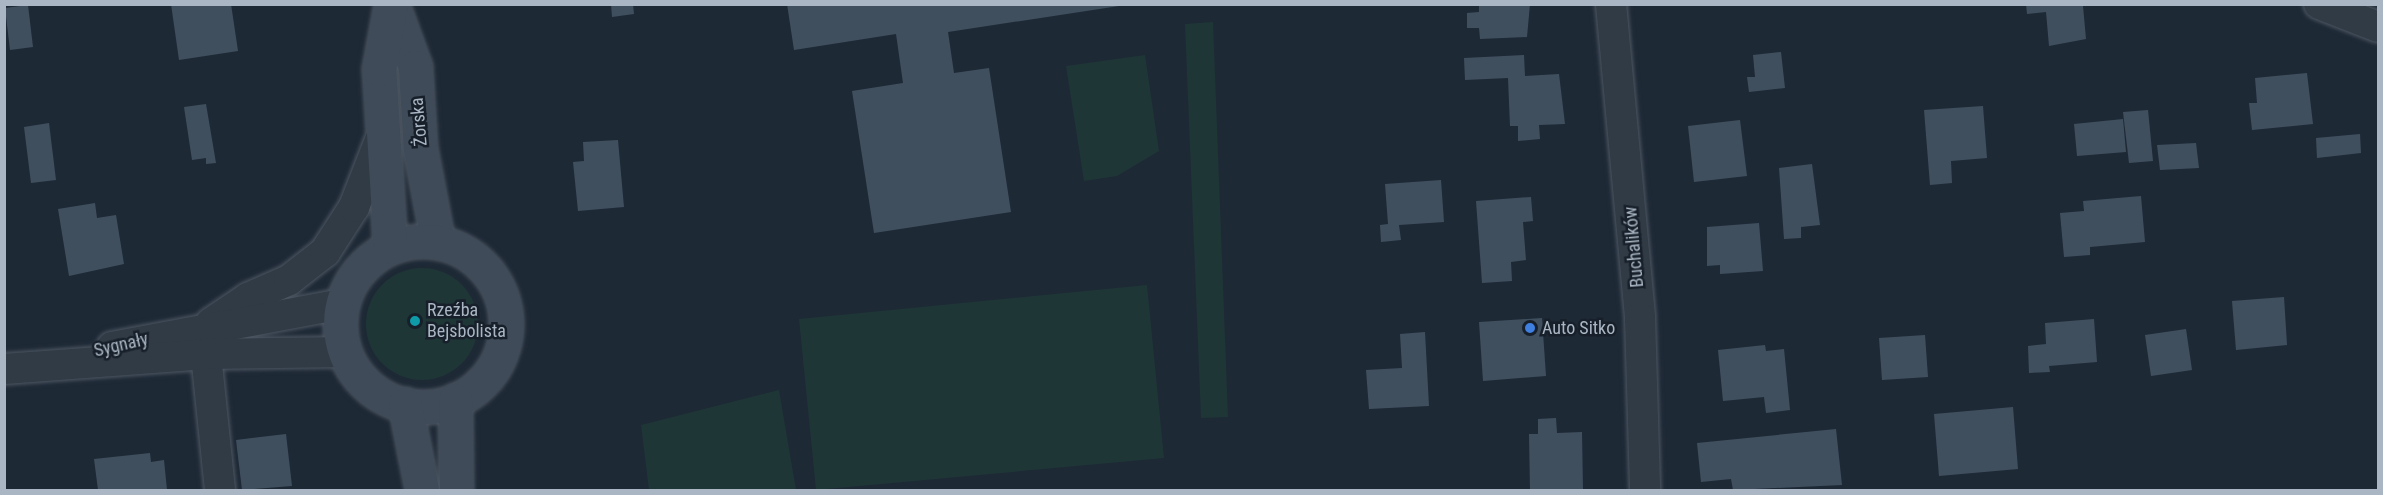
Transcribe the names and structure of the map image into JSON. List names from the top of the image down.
{
  "streets": {
    "main road": ["Żorska"],
    "street": ["Buchalików", "Sygnały"]
  },
  "crossings": [
    ["Żorska", "Sygnały"]
  ],
  "places": ["Rzeźba Bejsbolista", "Auto Sitko"]
}
